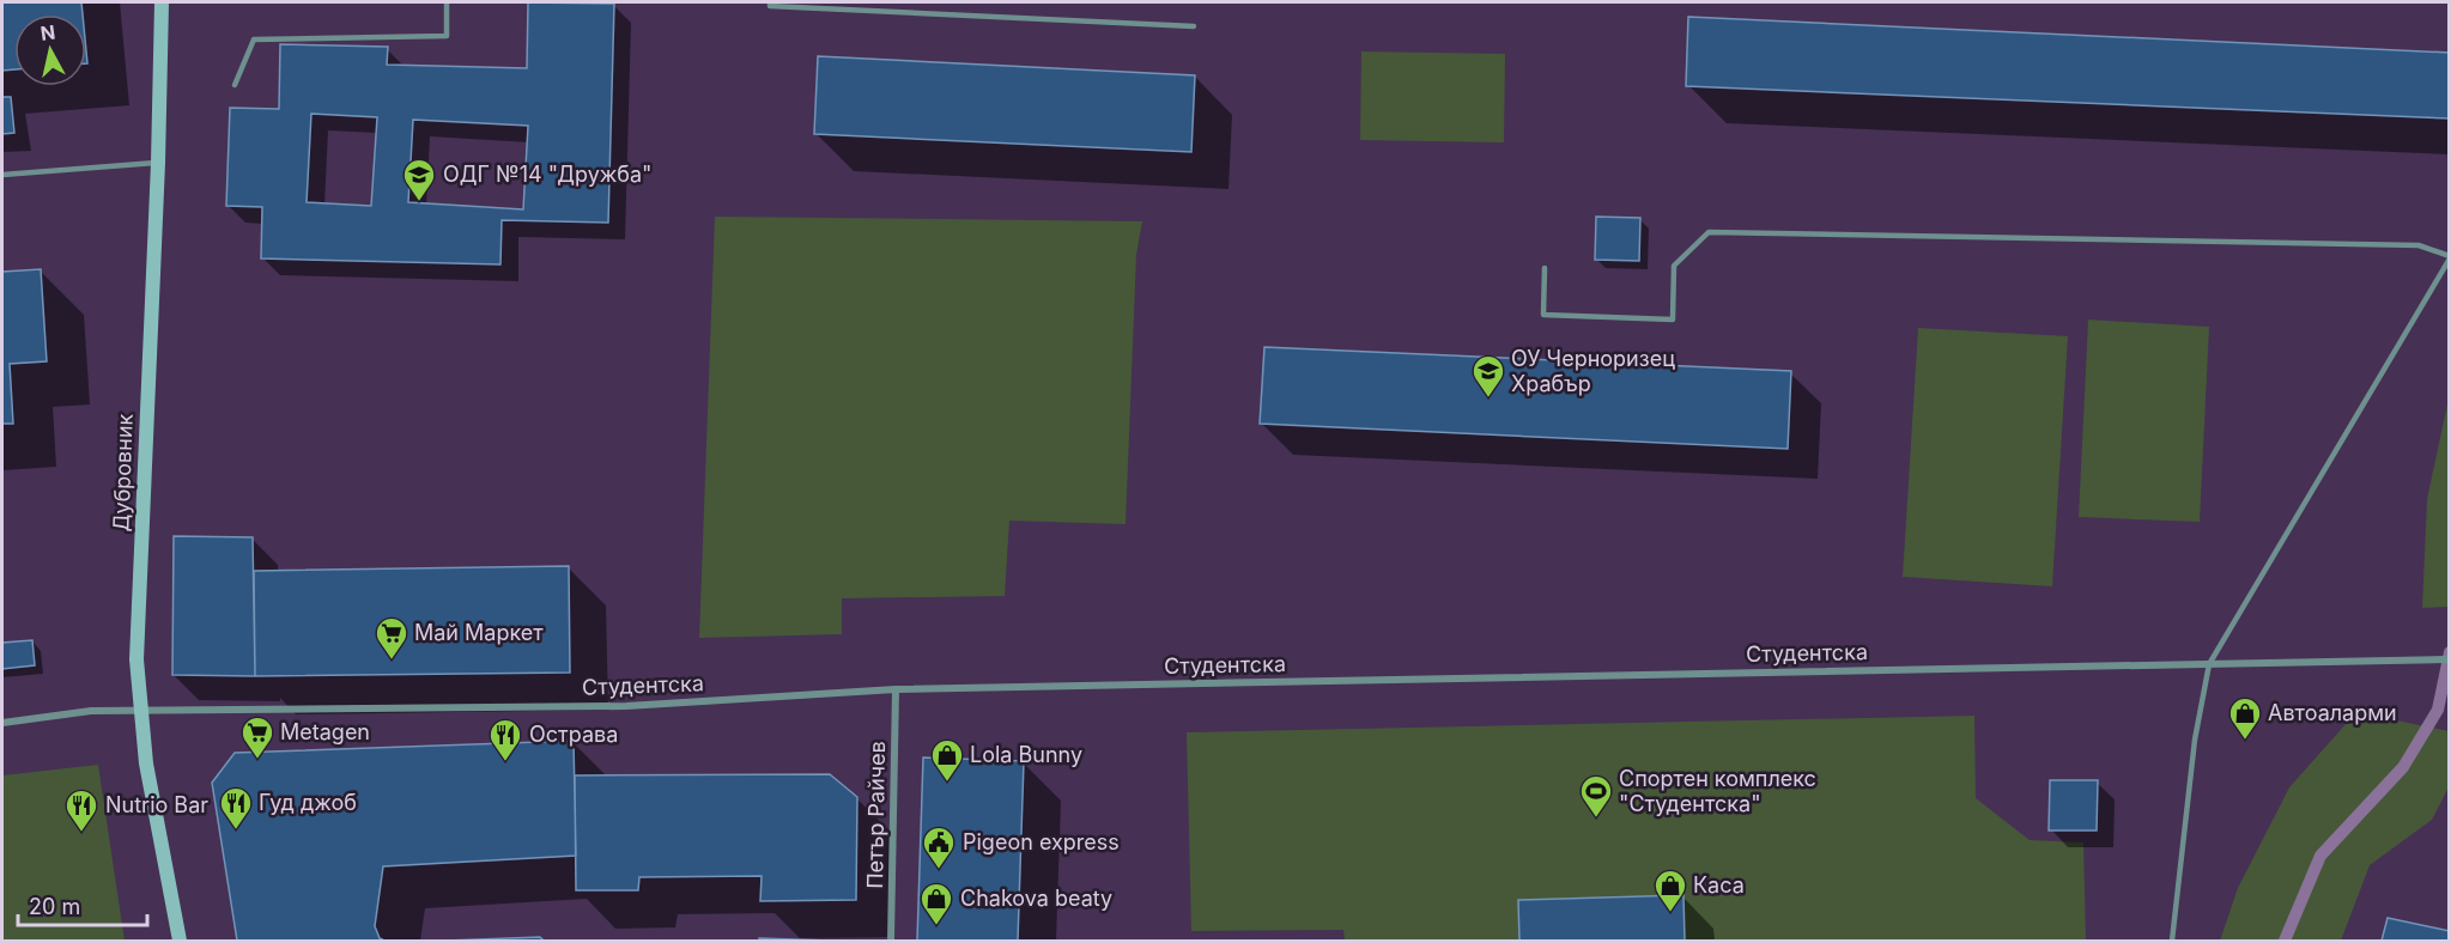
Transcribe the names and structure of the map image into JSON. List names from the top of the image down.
{
  "streets": {
    "street": ["Дубровник", "Студентска", "Петър Райчев"]
  },
  "crossings": [
    ["Дубровник", "Студентска"],
    ["Студентска", "Петър Райчев"]
  ],
  "places": {
    "school or university": ["ОДГ №14 \"Дружба\"", "ОУ Черноризец Храбър"],
    "supermarket": ["Май Маркет", "Metagen"],
    "shop": [
      "Автоаларми",
      "Lola Bunny",
      "Каса",
      "Chakova beaty"
    ],
    "restaurant": ["Острава", "Гуд джоб", "Nutrio Bar"],
    "sports": ["Спортен комплекс \"Студентска\""],
    "public building": ["Pigeon express"]
  },
  "scale_bar": "20 m",
  "north": "top"
}
